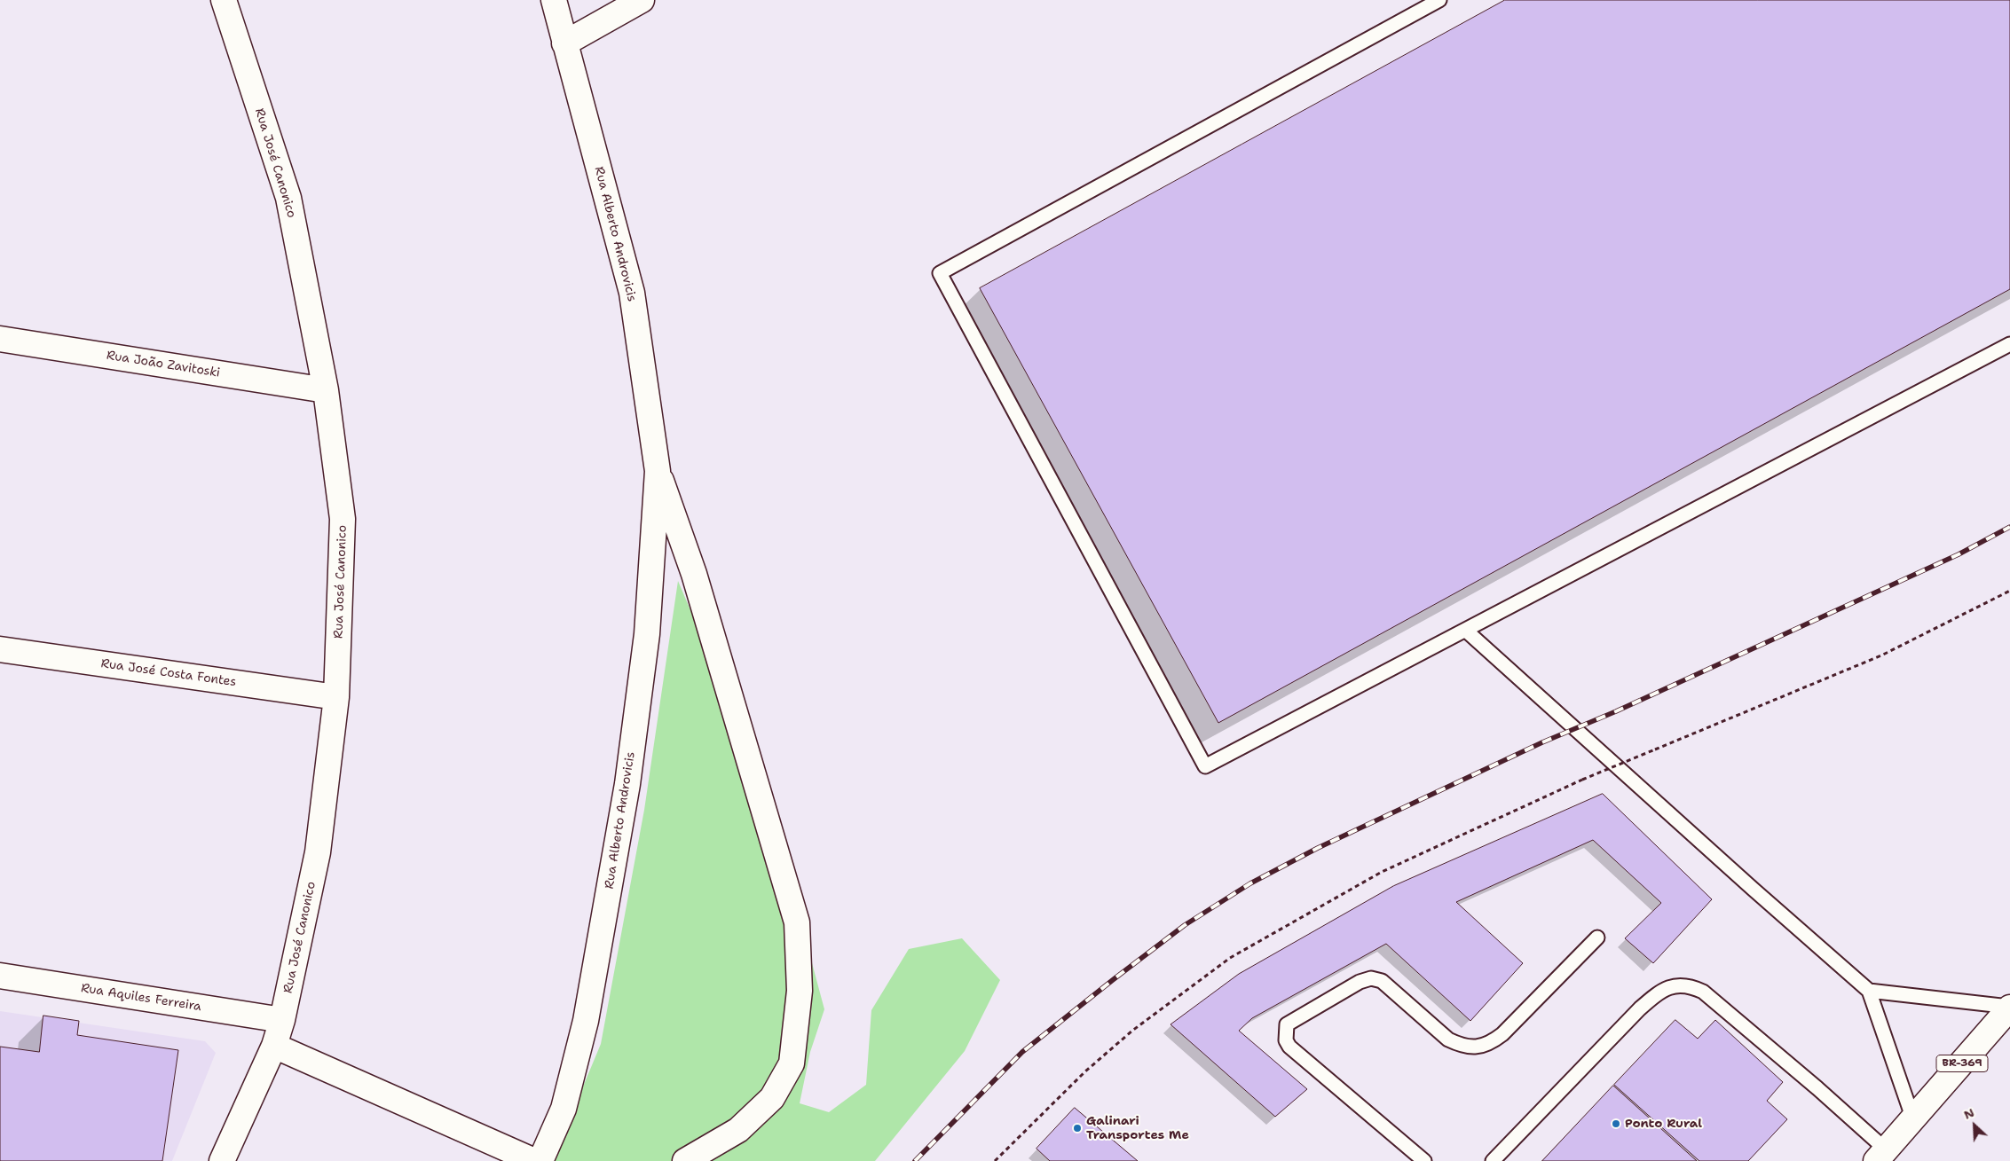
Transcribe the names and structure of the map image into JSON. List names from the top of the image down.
{
  "streets": {
    "street": [
      "Rua José Canonico",
      "Rua Alberto Androvicis",
      "Rua João Zavitoski",
      "Rua José Costa Fontes",
      "Rua Aquiles Ferreira",
      "BR-369"
    ]
  },
  "crossings": [
    ["Rua José Canonico", "Rua João Zavitoski"],
    ["Rua José Canonico", "Rua José Costa Fontes"],
    ["Rua José Canonico", "Rua Aquiles Ferreira"]
  ],
  "places": ["Ponto Rural", "Galinari Transportes Me"],
  "north": "top left"
}
